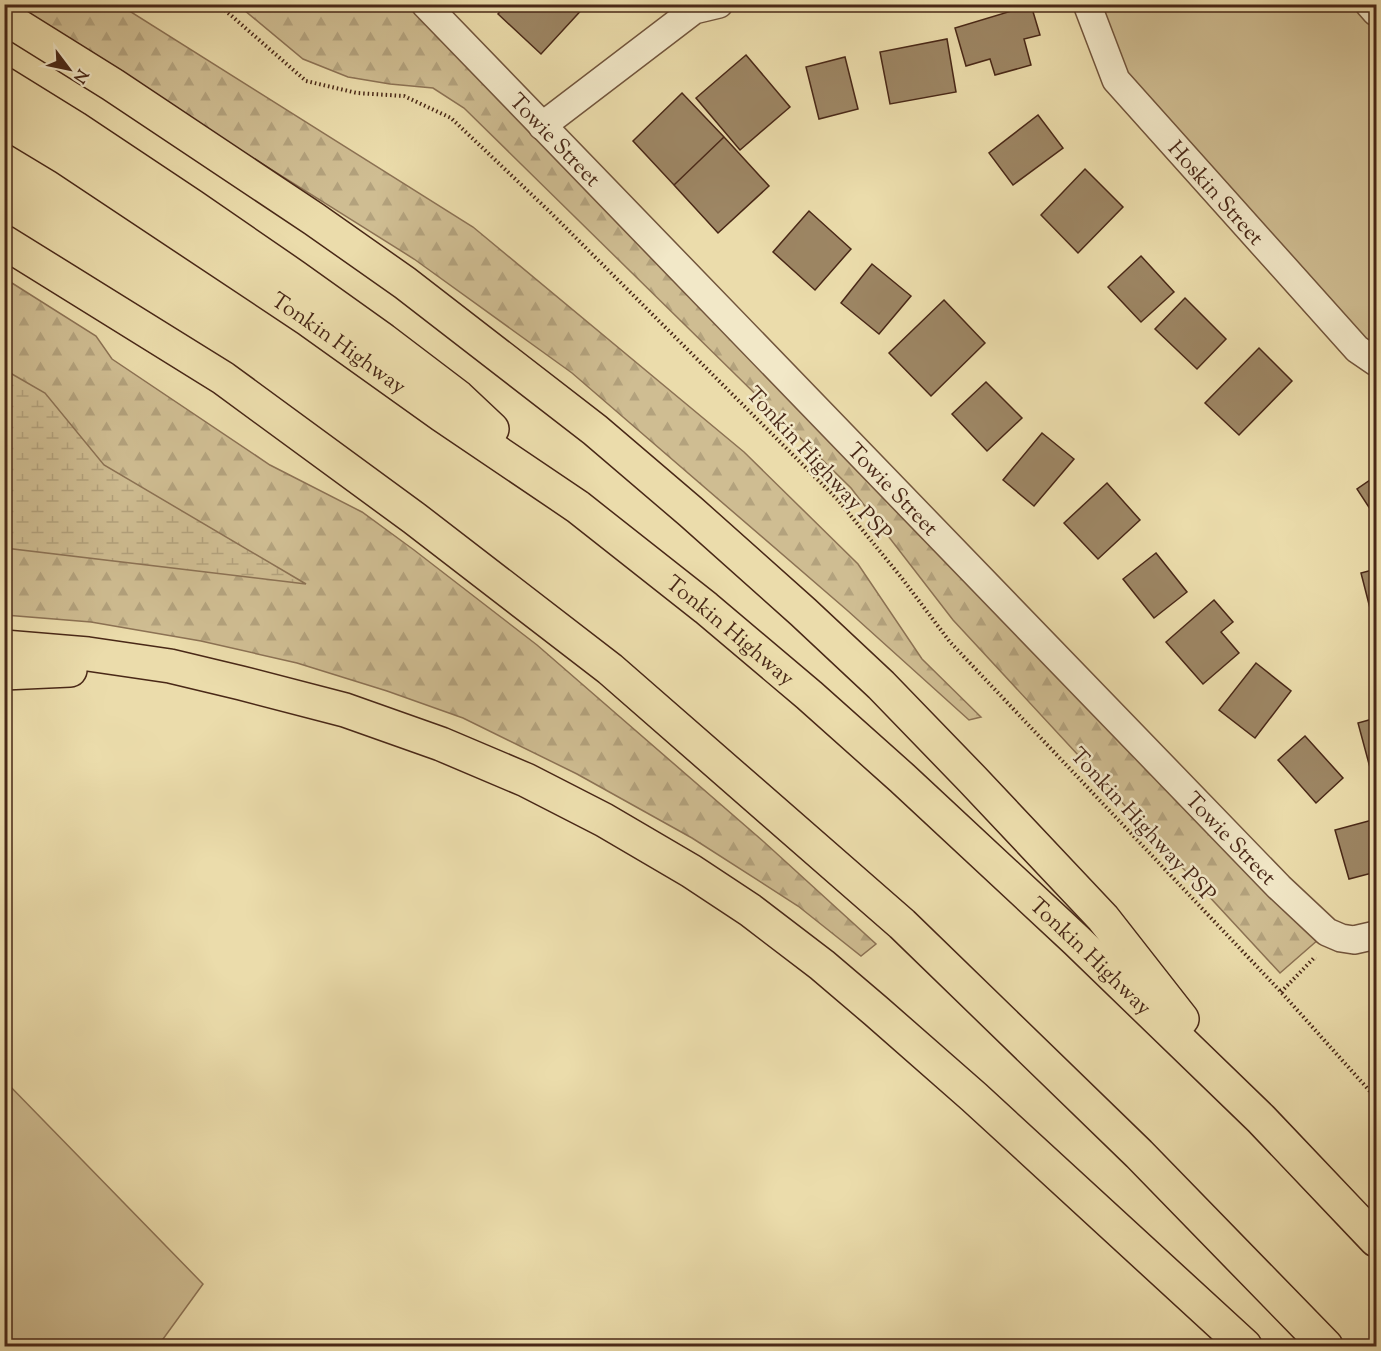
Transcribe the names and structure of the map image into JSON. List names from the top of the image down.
{
  "streets": {
    "highway": ["Tonkin Highway"],
    "street": ["Towie Street", "Hoskin Street"],
    "path": ["Tonkin Highway PSP"]
  },
  "north": "bottom right"
}
